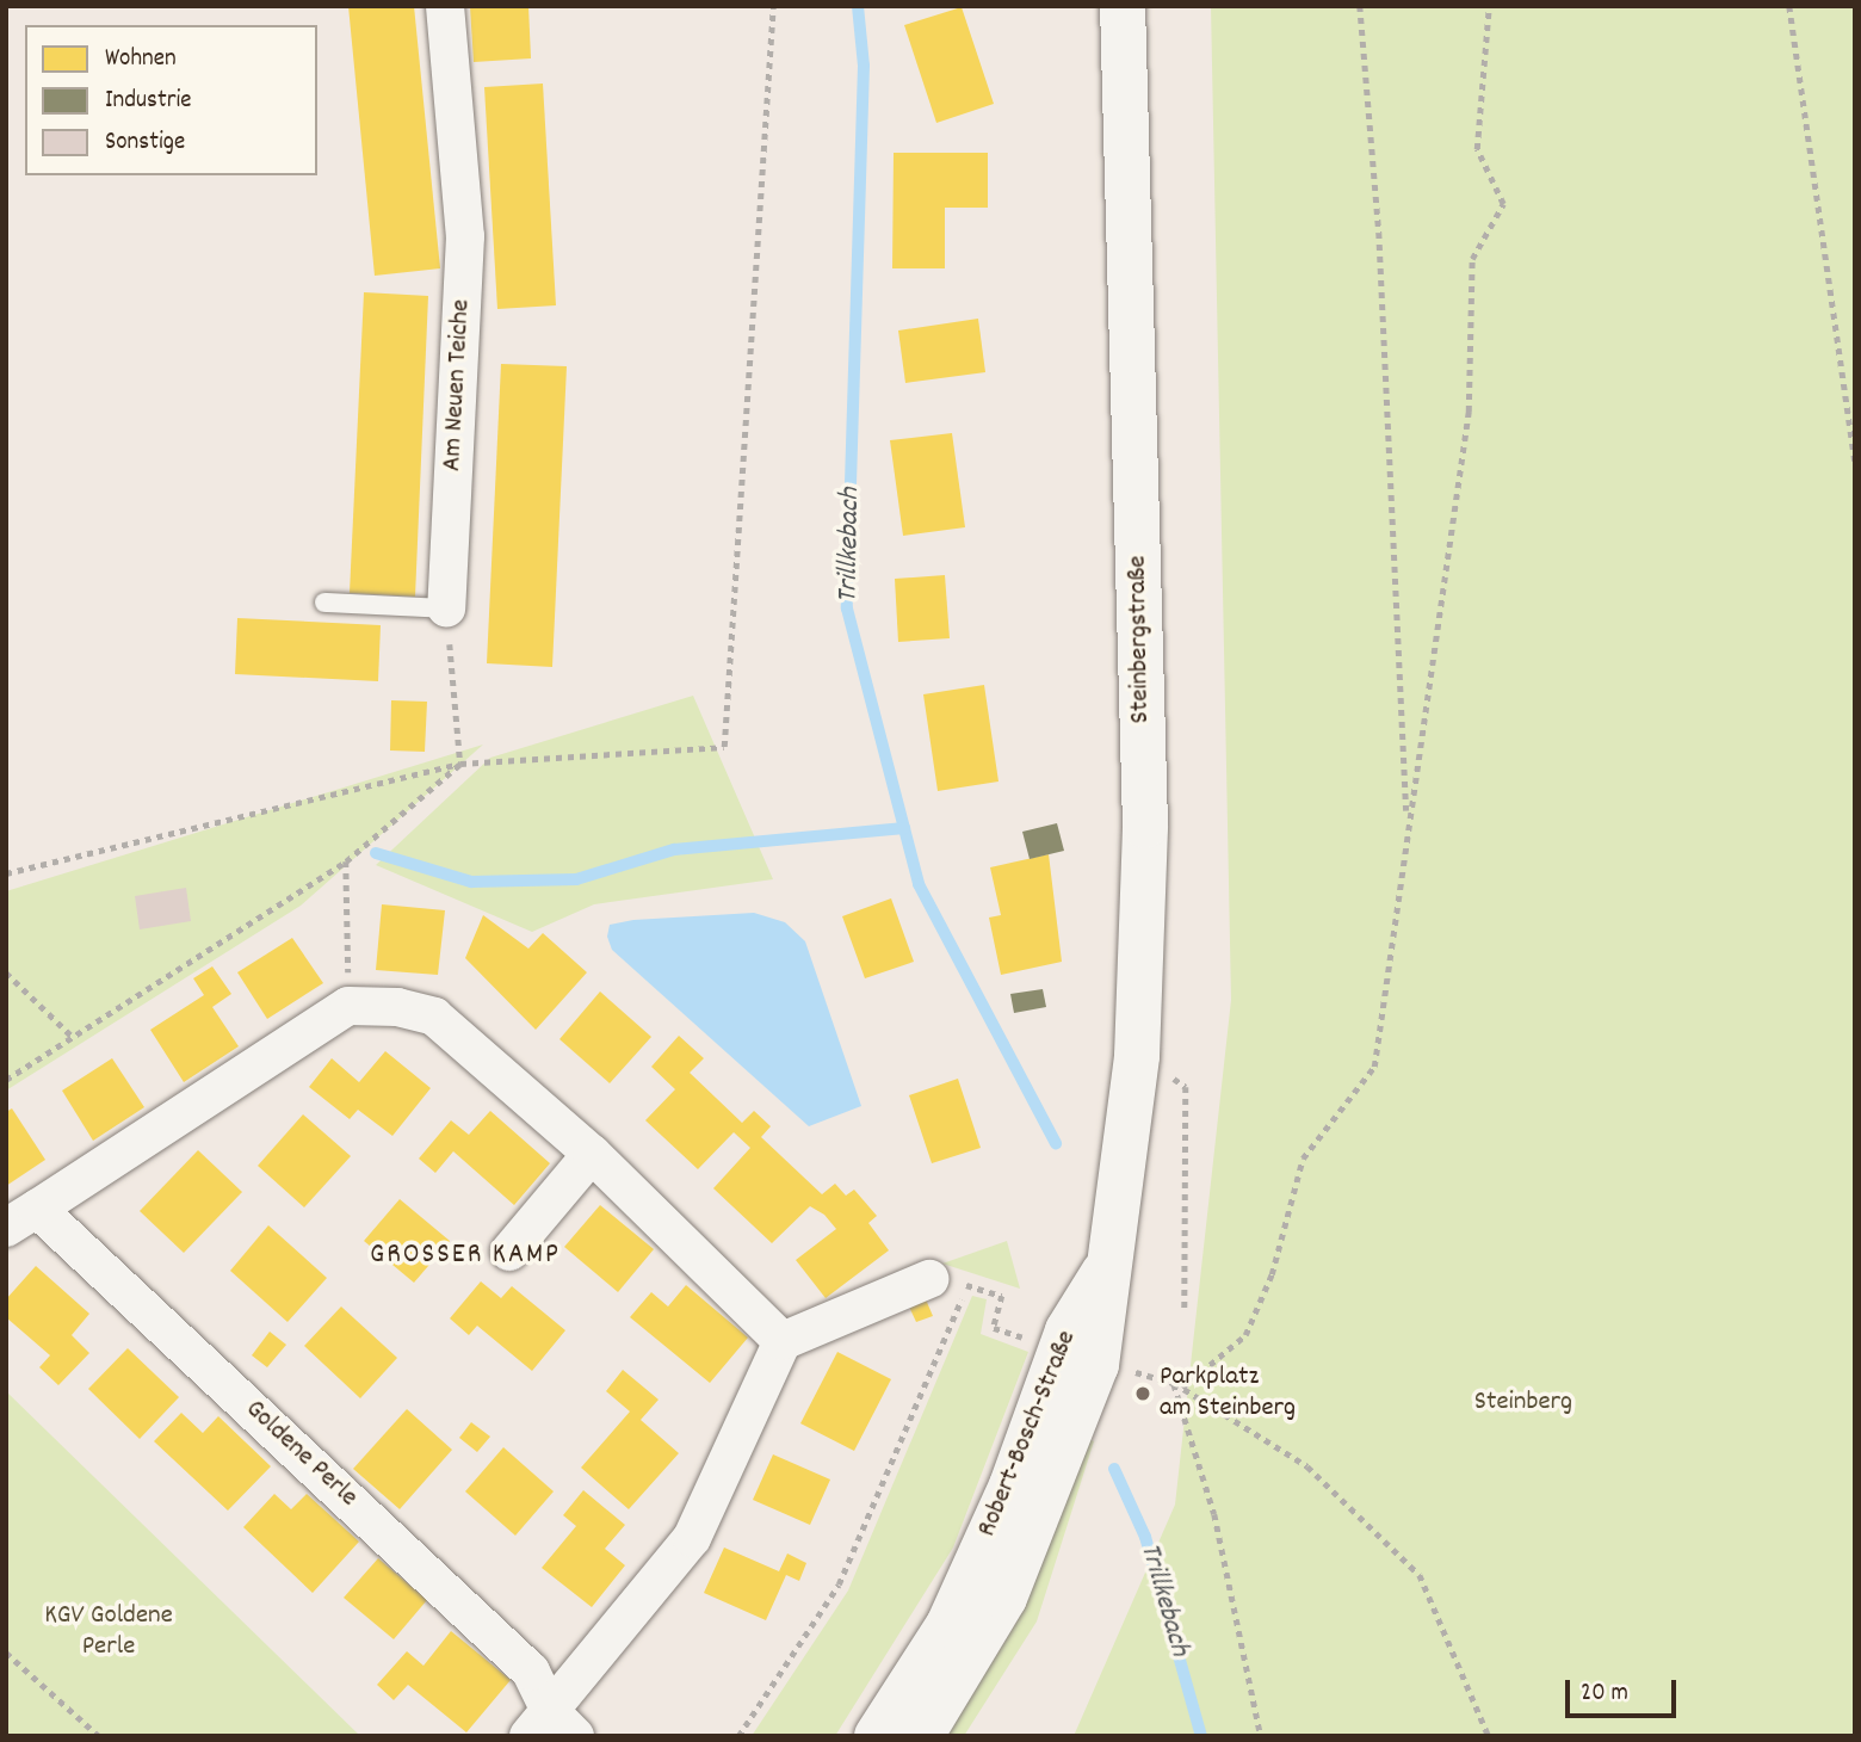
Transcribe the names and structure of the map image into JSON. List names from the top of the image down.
{
  "streets": {
    "main road": ["Steinbergstraße", "Robert-Bosch-Straße"],
    "street": ["Am Neuen Teiche", "Goldene Perle"]
  },
  "crossings": [
    ["Steinbergstraße", "Robert-Bosch-Straße"]
  ],
  "districts": ["GROSSER KAMP"],
  "water": ["Trillkebach"],
  "parks": ["Steinberg", "KGV Goldene Perle"],
  "places": ["Parkplatz am Steinberg"],
  "legend": ["Wohnen", "Industrie", "Sonstige"],
  "scale_bar": "20 m"
}
